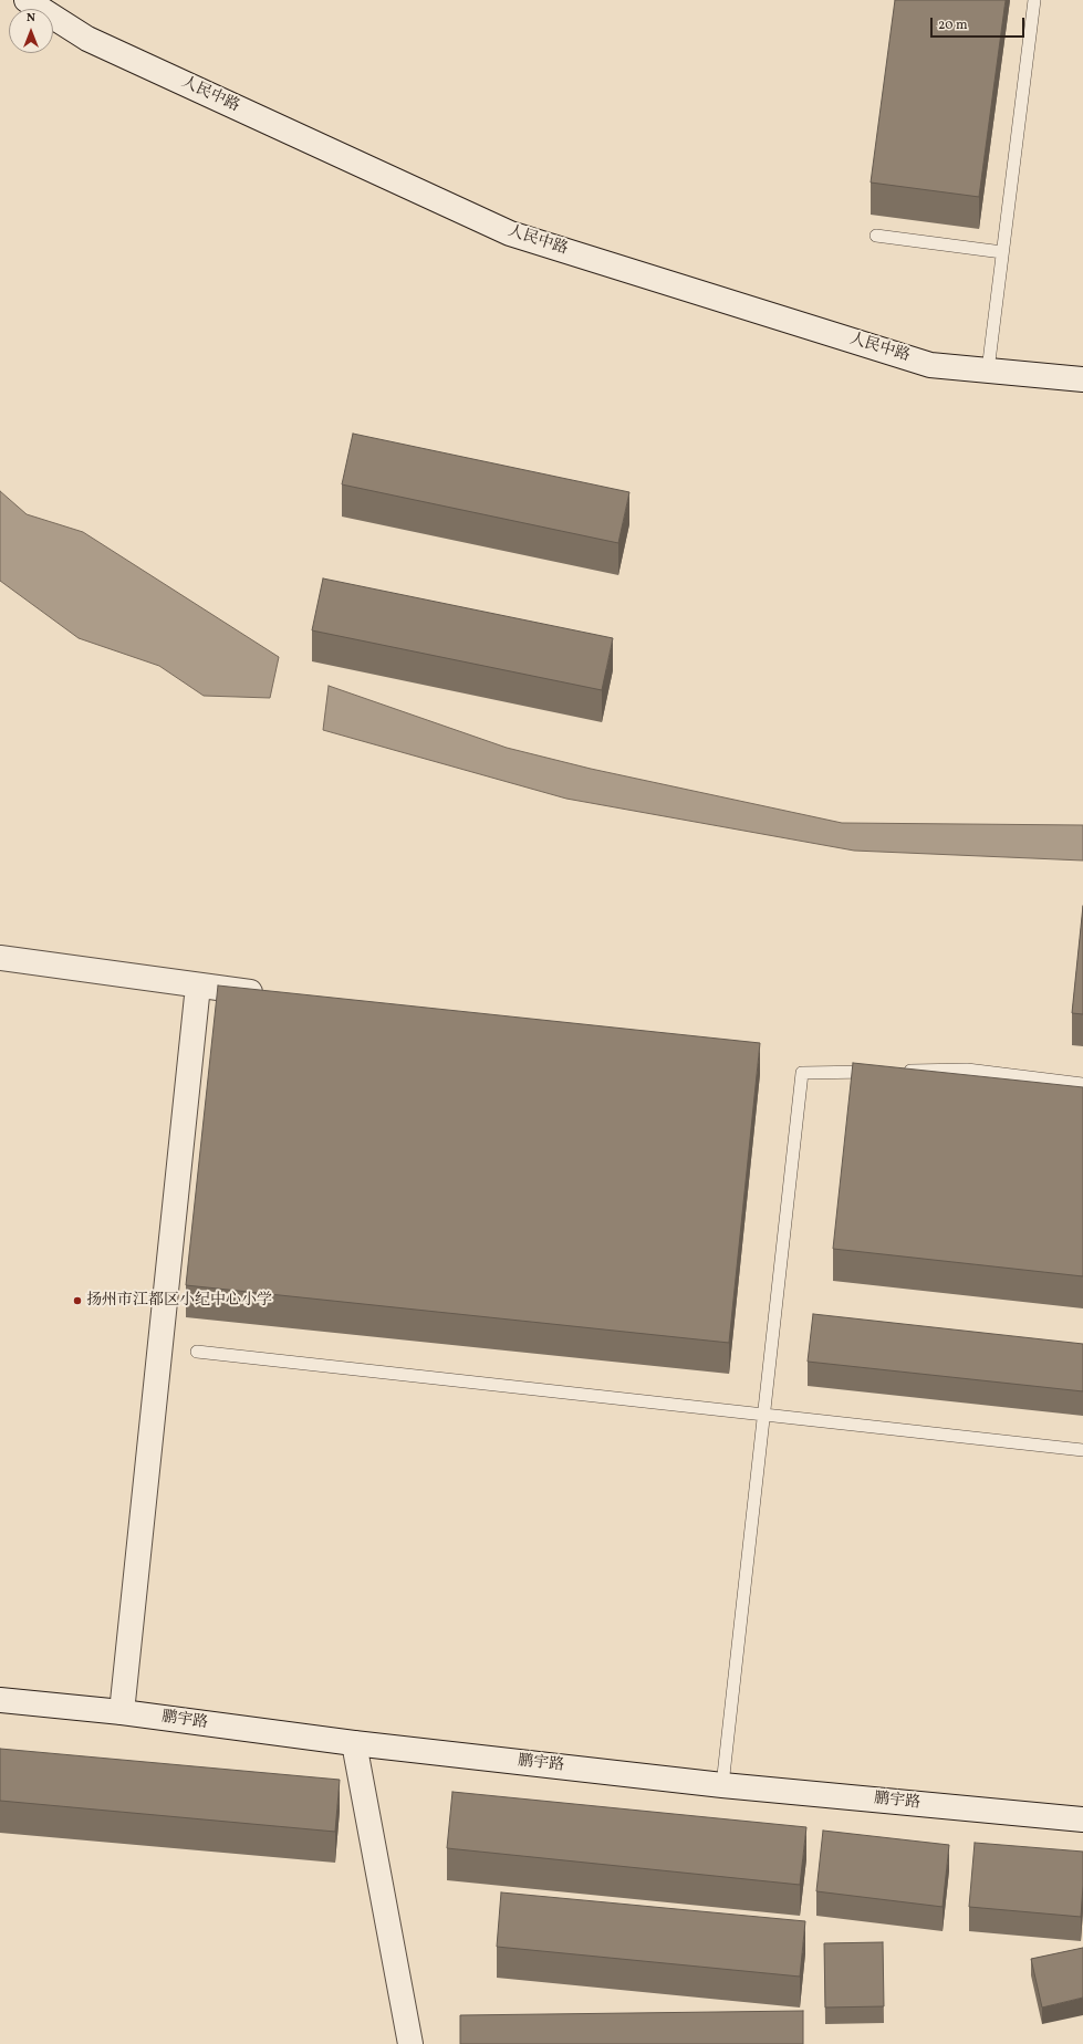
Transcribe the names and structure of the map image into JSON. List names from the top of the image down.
{
  "streets": {
    "street": ["人民中路", "鹏宇路"]
  },
  "places": ["扬州市江都区小纪中心小学"],
  "scale_bar": "20 m",
  "north": "top"
}
